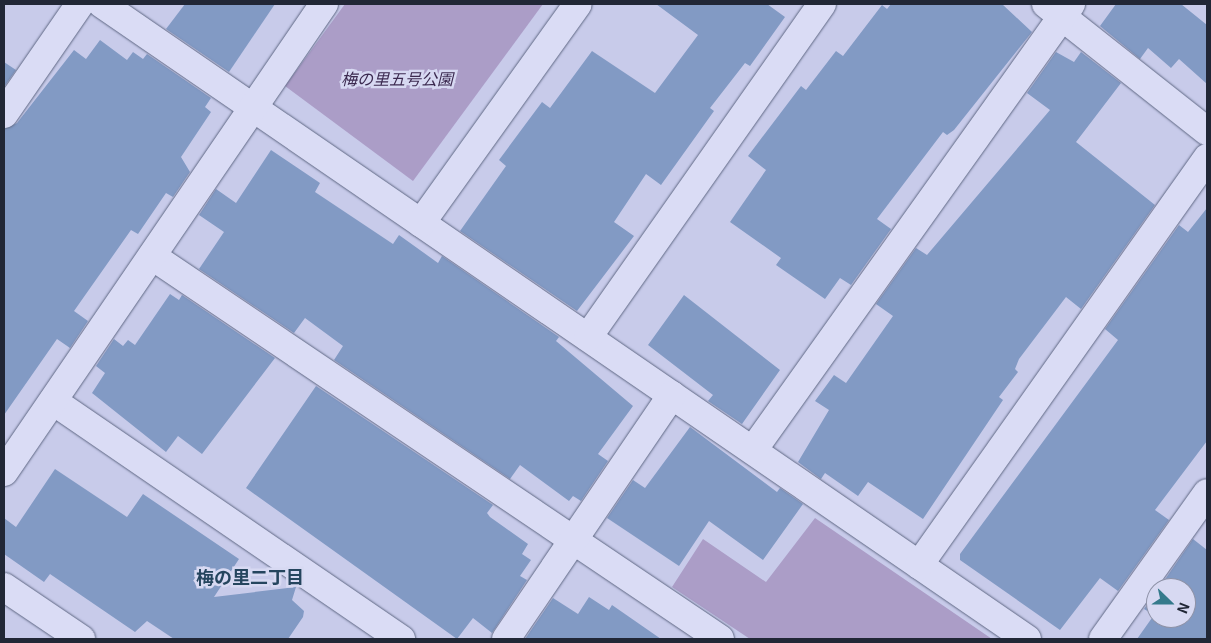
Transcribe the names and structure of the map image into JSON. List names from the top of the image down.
{
  "districts": ["梅の里二丁目"],
  "parks": ["梅の里五号公園"],
  "north": "right"
}
